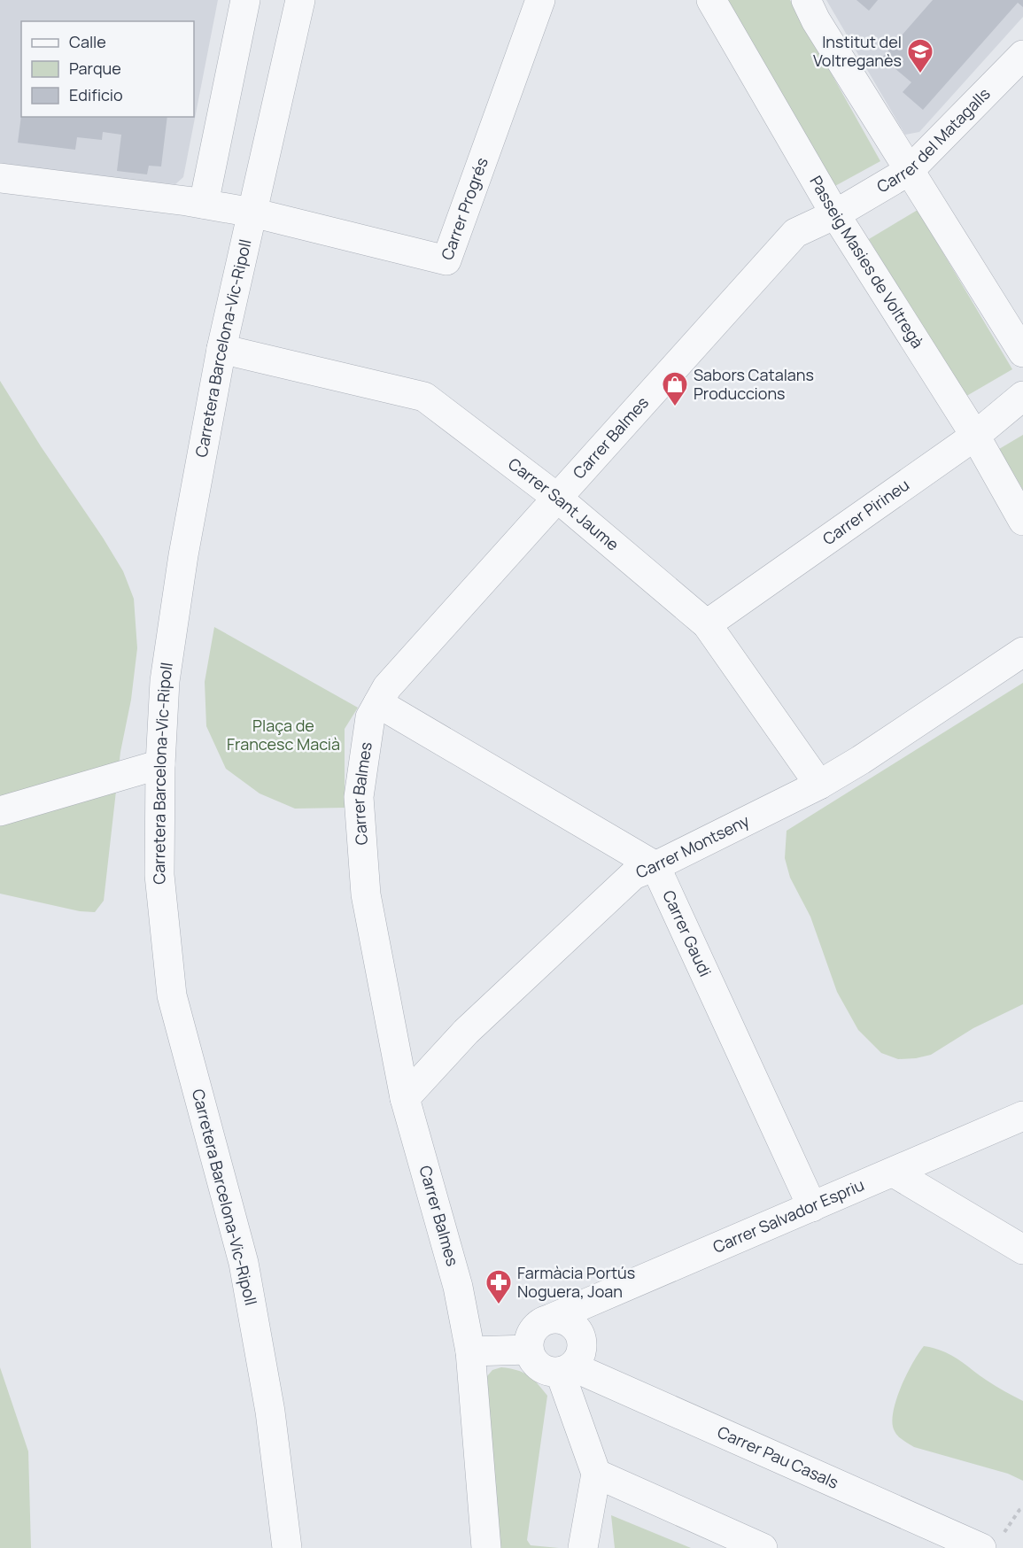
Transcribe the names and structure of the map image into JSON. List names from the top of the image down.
{
  "streets": {
    "street": [
      "Carrer del Matagalls",
      "Carrer Progrés",
      "Passeig Masies de Voltregà",
      "Carretera Barcelona-Vic-Ripoll",
      "Carrer Balmes",
      "Carrer Sant Jaume",
      "Carrer Pirineu",
      "Carrer Montseny",
      "Carrer Gaudi",
      "Carrer Salvador Espriu",
      "Carrer Pau Casals"
    ]
  },
  "crossings": [
    ["Carrer del Matagalls", "Passeig Masies de Voltregà"],
    ["Carrer del Matagalls", "Carrer Balmes"],
    ["Carrer Progrés", "Carretera Barcelona-Vic-Ripoll"],
    ["Passeig Masies de Voltregà", "Carrer Balmes"],
    ["Passeig Masies de Voltregà", "Carrer Pirineu"],
    ["Carretera Barcelona-Vic-Ripoll", "Carrer Sant Jaume"],
    ["Carrer Balmes", "Carrer Sant Jaume"],
    ["Carrer Balmes", "Carrer Montseny"],
    ["Carrer Sant Jaume", "Carrer Pirineu"],
    ["Carrer Sant Jaume", "Carrer Montseny"],
    ["Carrer Montseny", "Carrer Gaudi"],
    ["Carrer Gaudi", "Carrer Salvador Espriu"],
    ["Carrer Salvador Espriu", "Carrer Pau Casals"]
  ],
  "parks": ["Plaça de Francesc Macià"],
  "places": {
    "school or university": ["Institut del Voltreganès"],
    "shop": ["Sabors Catalans Produccions"],
    "pharmacy": ["Farmàcia Portús Noguera, Joan"]
  },
  "legend": ["Calle", "Parque", "Edificio"]
}
